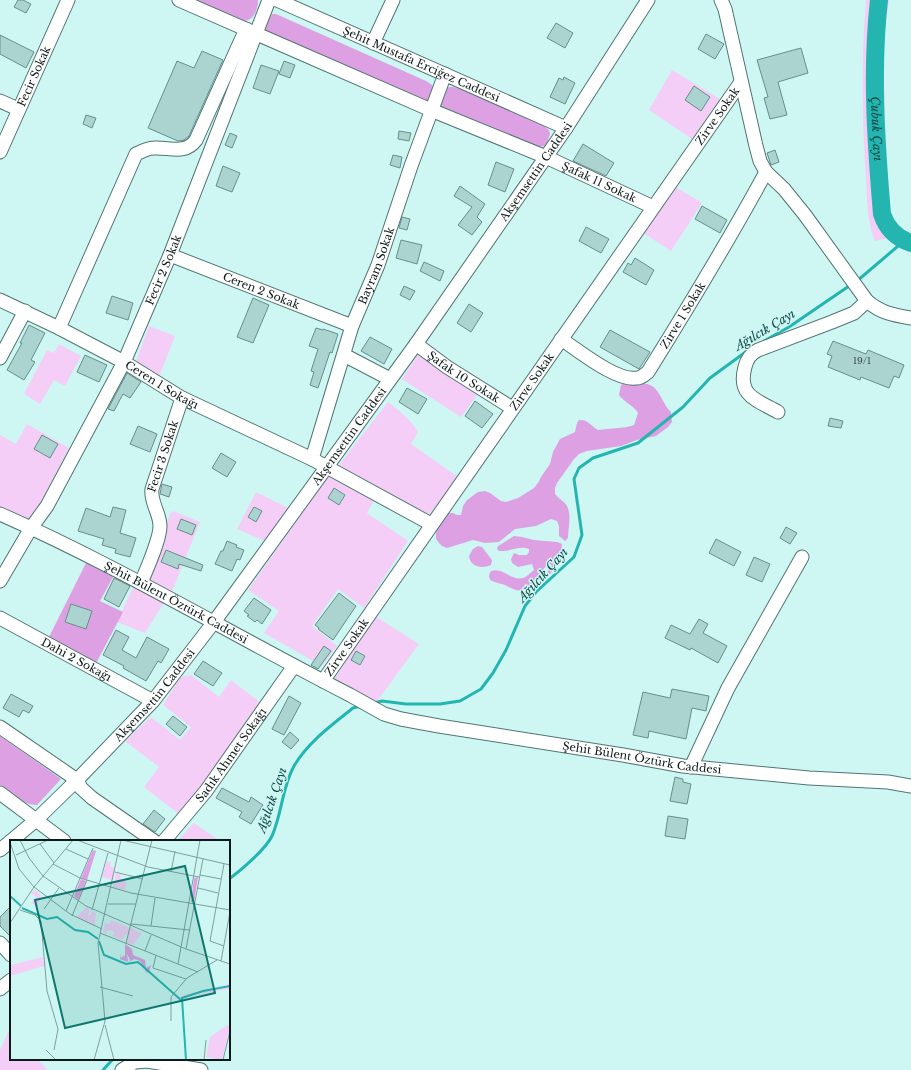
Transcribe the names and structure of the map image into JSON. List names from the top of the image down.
{
  "streets": {
    "street": [
      "Şehit Mustafa Erciğez Caddesi",
      "Fecir Sokak",
      "Zirve Sokak",
      "Akşemsettin Caddesi",
      "Şafak 11 Sokak",
      "Bayram Sokak",
      "Fecir 2 Sokak",
      "Ceren 2 Sokak",
      "Zirve 1 Sokak",
      "Şafak 10 Sokak",
      "Ceren 1 Sokağı",
      "Fecir 3 Sokak",
      "Şehit Bülent Öztürk Caddesi",
      "Dahi 2 Sokağı",
      "Sadık Ahmet Sokağı"
    ]
  },
  "crossings": [
    ["Şehit Mustafa Erciğez Caddesi", "Akşemsettin Caddesi"],
    ["Şehit Mustafa Erciğez Caddesi", "Bayram Sokak"],
    ["Zirve Sokak", "Şafak 11 Sokak"],
    ["Zirve Sokak", "Zirve 1 Sokak"],
    ["Zirve Sokak", "Şafak 10 Sokak"],
    ["Zirve Sokak", "Ceren 1 Sokağı"],
    ["Zirve Sokak", "Şehit Bülent Öztürk Caddesi"],
    ["Akşemsettin Caddesi", "Şafak 11 Sokak"],
    ["Akşemsettin Caddesi", "Şafak 10 Sokak"],
    ["Akşemsettin Caddesi", "Ceren 1 Sokağı"],
    ["Akşemsettin Caddesi", "Şehit Bülent Öztürk Caddesi"],
    ["Akşemsettin Caddesi", "Dahi 2 Sokağı"],
    ["Şafak 11 Sokak", "Bayram Sokak"],
    ["Şafak 11 Sokak", "Fecir 2 Sokak"],
    ["Bayram Sokak", "Ceren 2 Sokak"],
    ["Bayram Sokak", "Ceren 1 Sokağı"],
    ["Fecir 2 Sokak", "Ceren 2 Sokak"],
    ["Fecir 2 Sokak", "Ceren 1 Sokağı"],
    ["Fecir 2 Sokak", "Şehit Bülent Öztürk Caddesi"],
    ["Ceren 1 Sokağı", "Fecir 3 Sokak"],
    ["Fecir 3 Sokak", "Şehit Bülent Öztürk Caddesi"],
    ["Şehit Bülent Öztürk Caddesi", "Sadık Ahmet Sokağı"]
  ],
  "water": ["Çubuk Çayı", "Ağılcık Çayı"],
  "house_numbers": ["19/1"]
}
